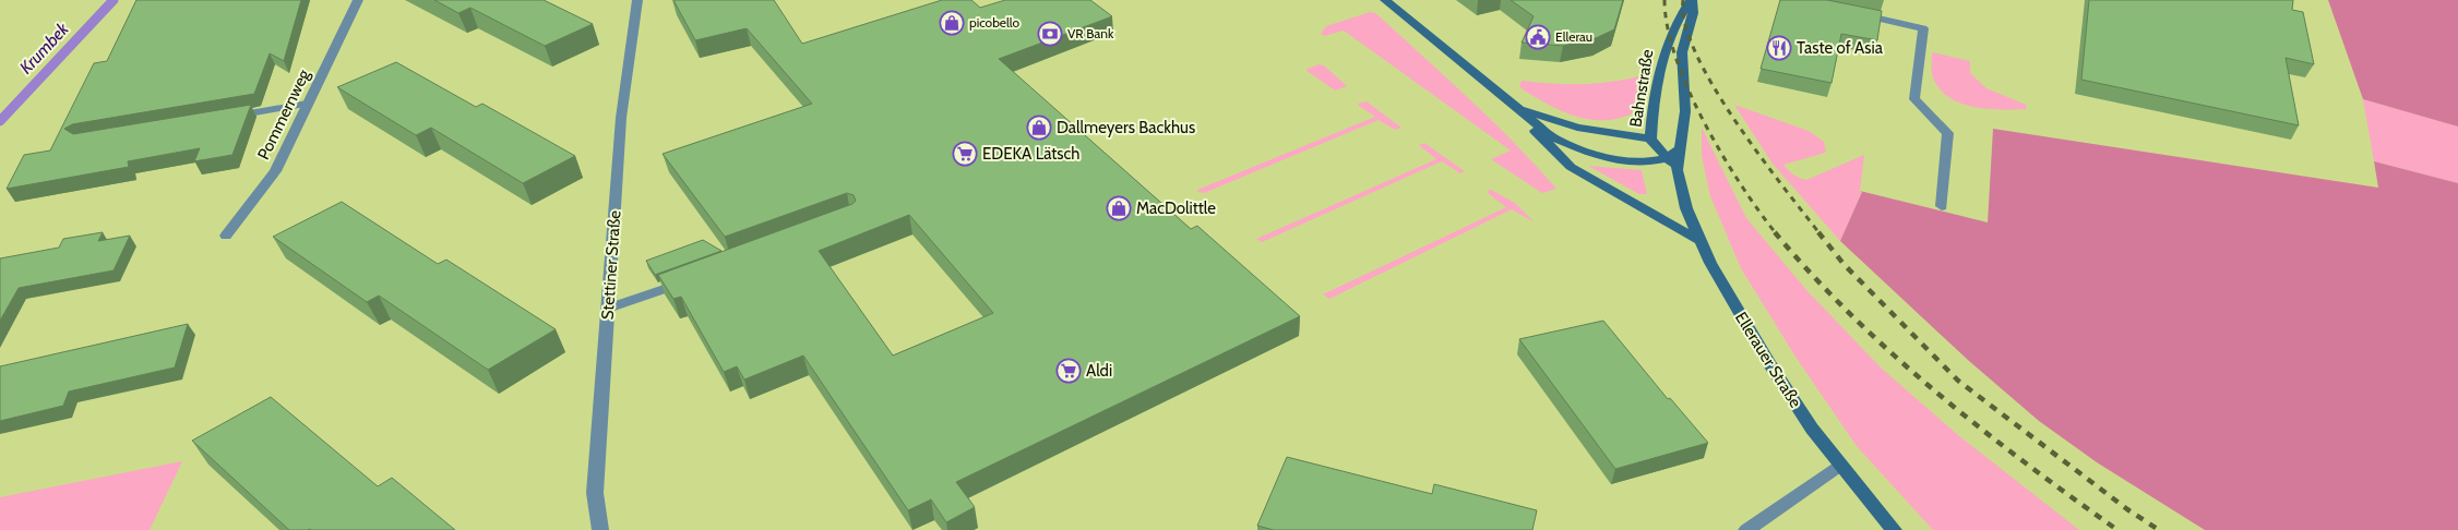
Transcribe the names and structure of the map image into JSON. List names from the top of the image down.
{
  "streets": {
    "main road": ["Bahnstraße", "Ellerauer Straße"],
    "street": ["Pommernweg", "Stettiner Straße"]
  },
  "crossings": [
    ["Bahnstraße", "Ellerauer Straße"]
  ],
  "water": ["Krumbek"],
  "places": {
    "shop": ["picobello", "Dallmeyers Backhus", "MacDolittle"],
    "bank": ["VR Bank"],
    "public building": ["Ellerau"],
    "restaurant": ["Taste of Asia"],
    "supermarket": ["EDEKA Lätsch", "Aldi"]
  }
}
